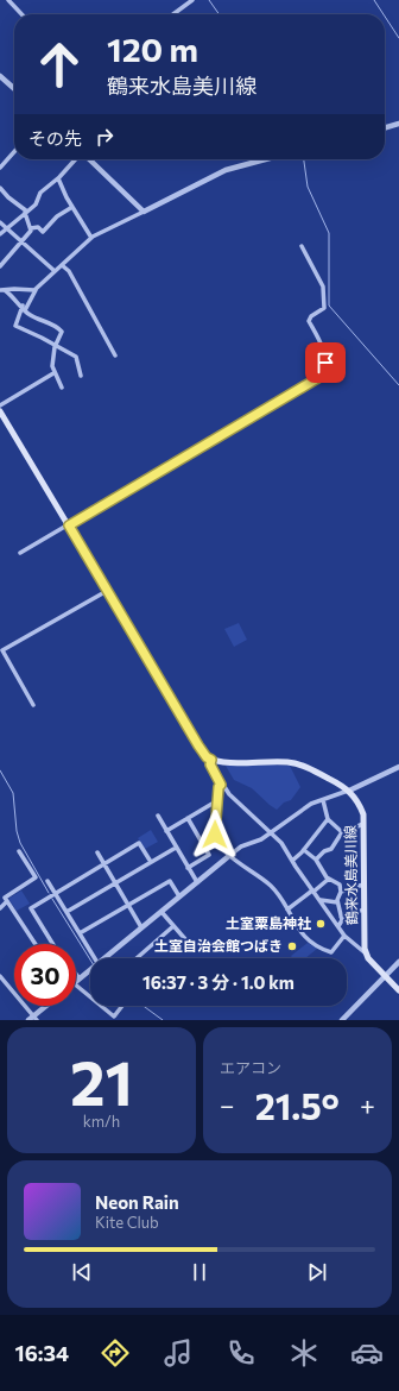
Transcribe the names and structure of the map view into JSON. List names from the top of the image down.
{
  "streets": {
    "main road": ["鶴来水島美川線"]
  },
  "places": ["土室粟島神社", "土室自治会館つばき"],
  "page": {
    "turn": ["120 m", "鶴来水島美川線"],
    "then": "その先",
    "limit": "30",
    "trip": "16:37 · 3 分 · 1.0 km",
    "tile": [
      ["21", "km/h"],
      "エアコン"
    ],
    "heat": ["−", "21.5°", "+"],
    "song": ["Neon Rain", "Kite Club"],
    "tabs": "16:34"
  }
}
